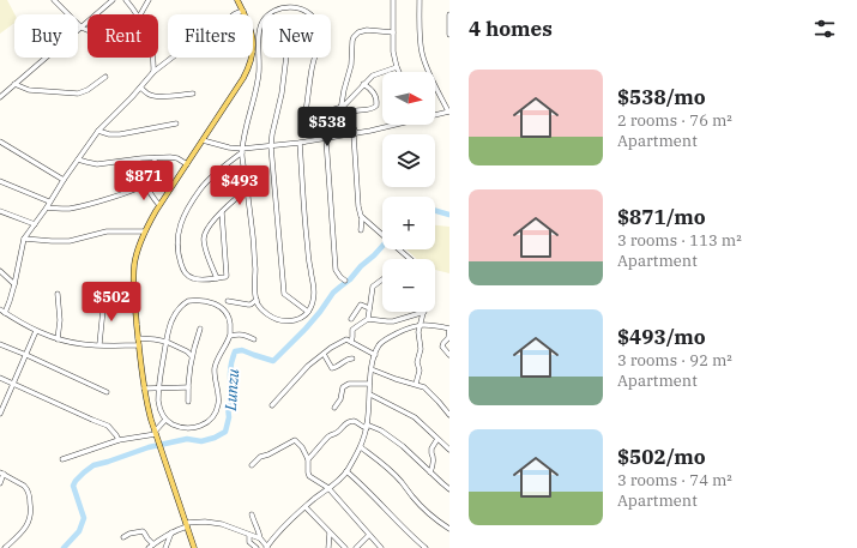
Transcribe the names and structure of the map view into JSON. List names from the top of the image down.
{
  "water": ["Lunzu"],
  "north": "right",
  "page": {
    "heading": "4 homes",
    "chip": [
      "Buy",
      "Rent",
      "Filters",
      "New"
    ],
    "list": [
      {
        "name": "$538/mo",
        "note": "2 rooms · 76 m² · Apartment"
      },
      {
        "name": "$871/mo",
        "note": "3 rooms · 113 m² · Apartment"
      },
      {
        "name": "$493/mo",
        "note": "3 rooms · 92 m² · Apartment"
      },
      {
        "name": "$502/mo",
        "note": "3 rooms · 74 m² · Apartment"
      }
    ],
    "map_buttons": ["+", "−"],
    "price": [
      "$538",
      "$871",
      "$493",
      "$502"
    ]
  }
}
